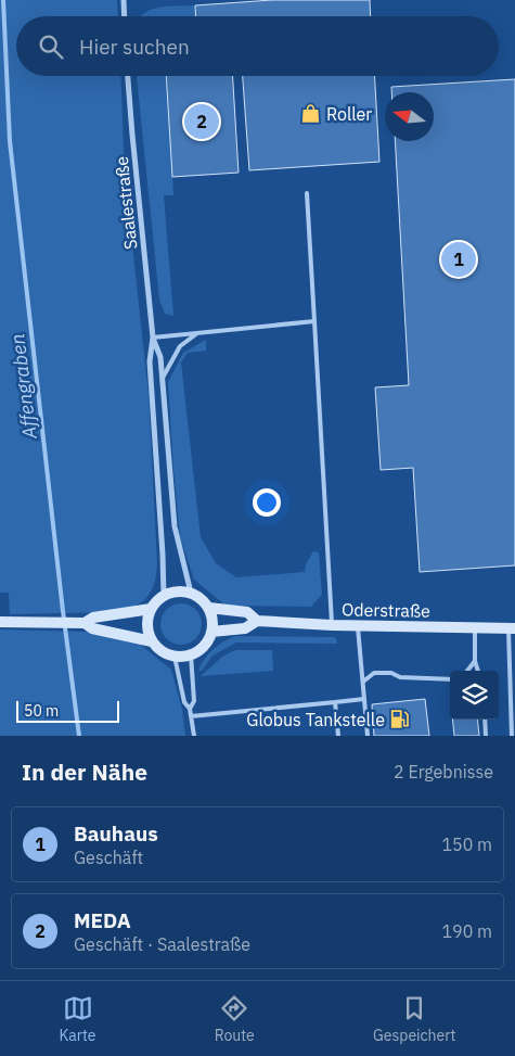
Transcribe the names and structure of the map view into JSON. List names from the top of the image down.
{
  "streets": {
    "street": ["Saalestraße", "Oderstraße"]
  },
  "crossings": [
    ["Saalestraße", "Oderstraße"]
  ],
  "water": ["Affengraben"],
  "places": {
    "shop": ["Roller"],
    "fuel station": ["Globus Tankstelle"]
  },
  "scale_bar": "50 m",
  "north": "left",
  "page": {
    "search": "Hier suchen",
    "pins": ["2", "1"],
    "scale": "50 m",
    "heading": ["In der Nähe", "2 Ergebnisse"],
    "list": [
      {
        "mark": "1",
        "name": "Bauhaus",
        "note": "Geschäft",
        "value": "150 m"
      },
      {
        "mark": "2",
        "name": "MEDA",
        "note": "Geschäft · Saalestraße",
        "value": "190 m"
      }
    ],
    "nav": ["Karte", "Route", "Gespeichert"]
  }
}
